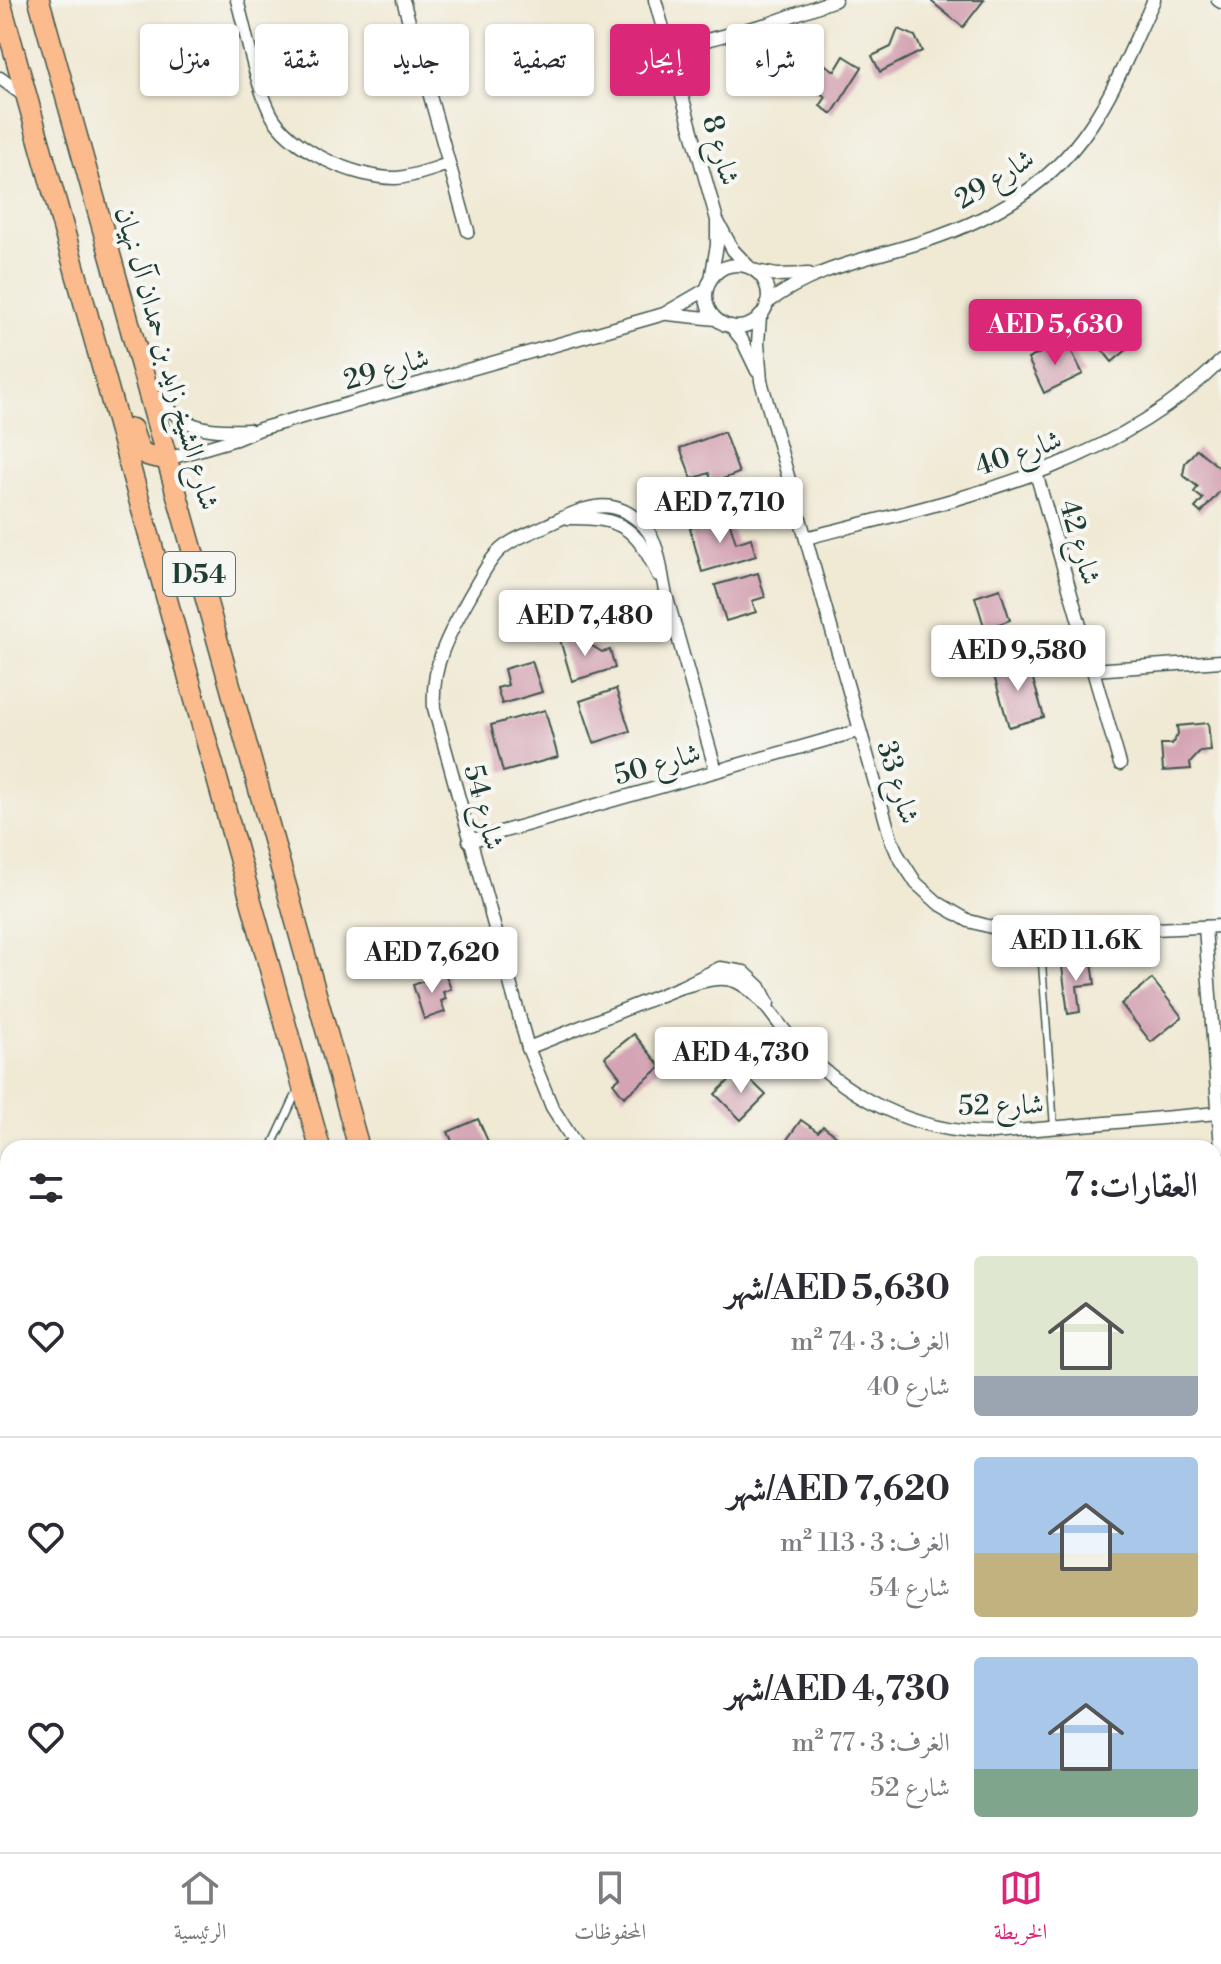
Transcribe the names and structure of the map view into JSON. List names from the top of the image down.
{
  "streets": {
    "main road": ["شارع الشيخ زايد بن حمدان آل نهيان", "D54"],
    "street": [
      "شارع 8",
      "شارع 29",
      "شارع 40",
      "شارع 42",
      "شارع 50",
      "شارع 33",
      "شارع 54",
      "شارع 52"
    ]
  },
  "crossings": [
    ["شارع 8", "شارع 29"],
    ["شارع 8", "شارع 33"],
    ["شارع 29", "شارع الشيخ زايد بن حمدان آل نهيان"],
    ["شارع 29", "شارع 33"],
    ["شارع 40", "شارع 42"],
    ["شارع 40", "شارع 33"],
    ["شارع 50", "شارع 33"],
    ["شارع 50", "شارع 54"],
    ["شارع 54", "شارع 52"]
  ],
  "page": {
    "chip": [
      "شراء",
      "إيجار",
      "تصفية",
      "جديد",
      "شقة",
      "منزل"
    ],
    "price": [
      "AED 5,630",
      "AED 7,710",
      "AED 7,480",
      "AED 9,580",
      "AED 11.6K",
      "AED 7,620",
      "AED 4,730"
    ],
    "heading": "العقارات: 7",
    "list": [
      {
        "name": "AED 5,630/شهر",
        "note": "الغرف: 3 · 74 m² · شارع 40"
      },
      {
        "name": "AED 7,620/شهر",
        "note": "الغرف: 3 · 113 m² · شارع 54"
      },
      {
        "name": "AED 4,730/شهر",
        "note": "الغرف: 3 · 77 m² · شارع 52"
      }
    ],
    "tabs": ["الخريطة", "المحفوظات", "الرئيسية"]
  }
}
